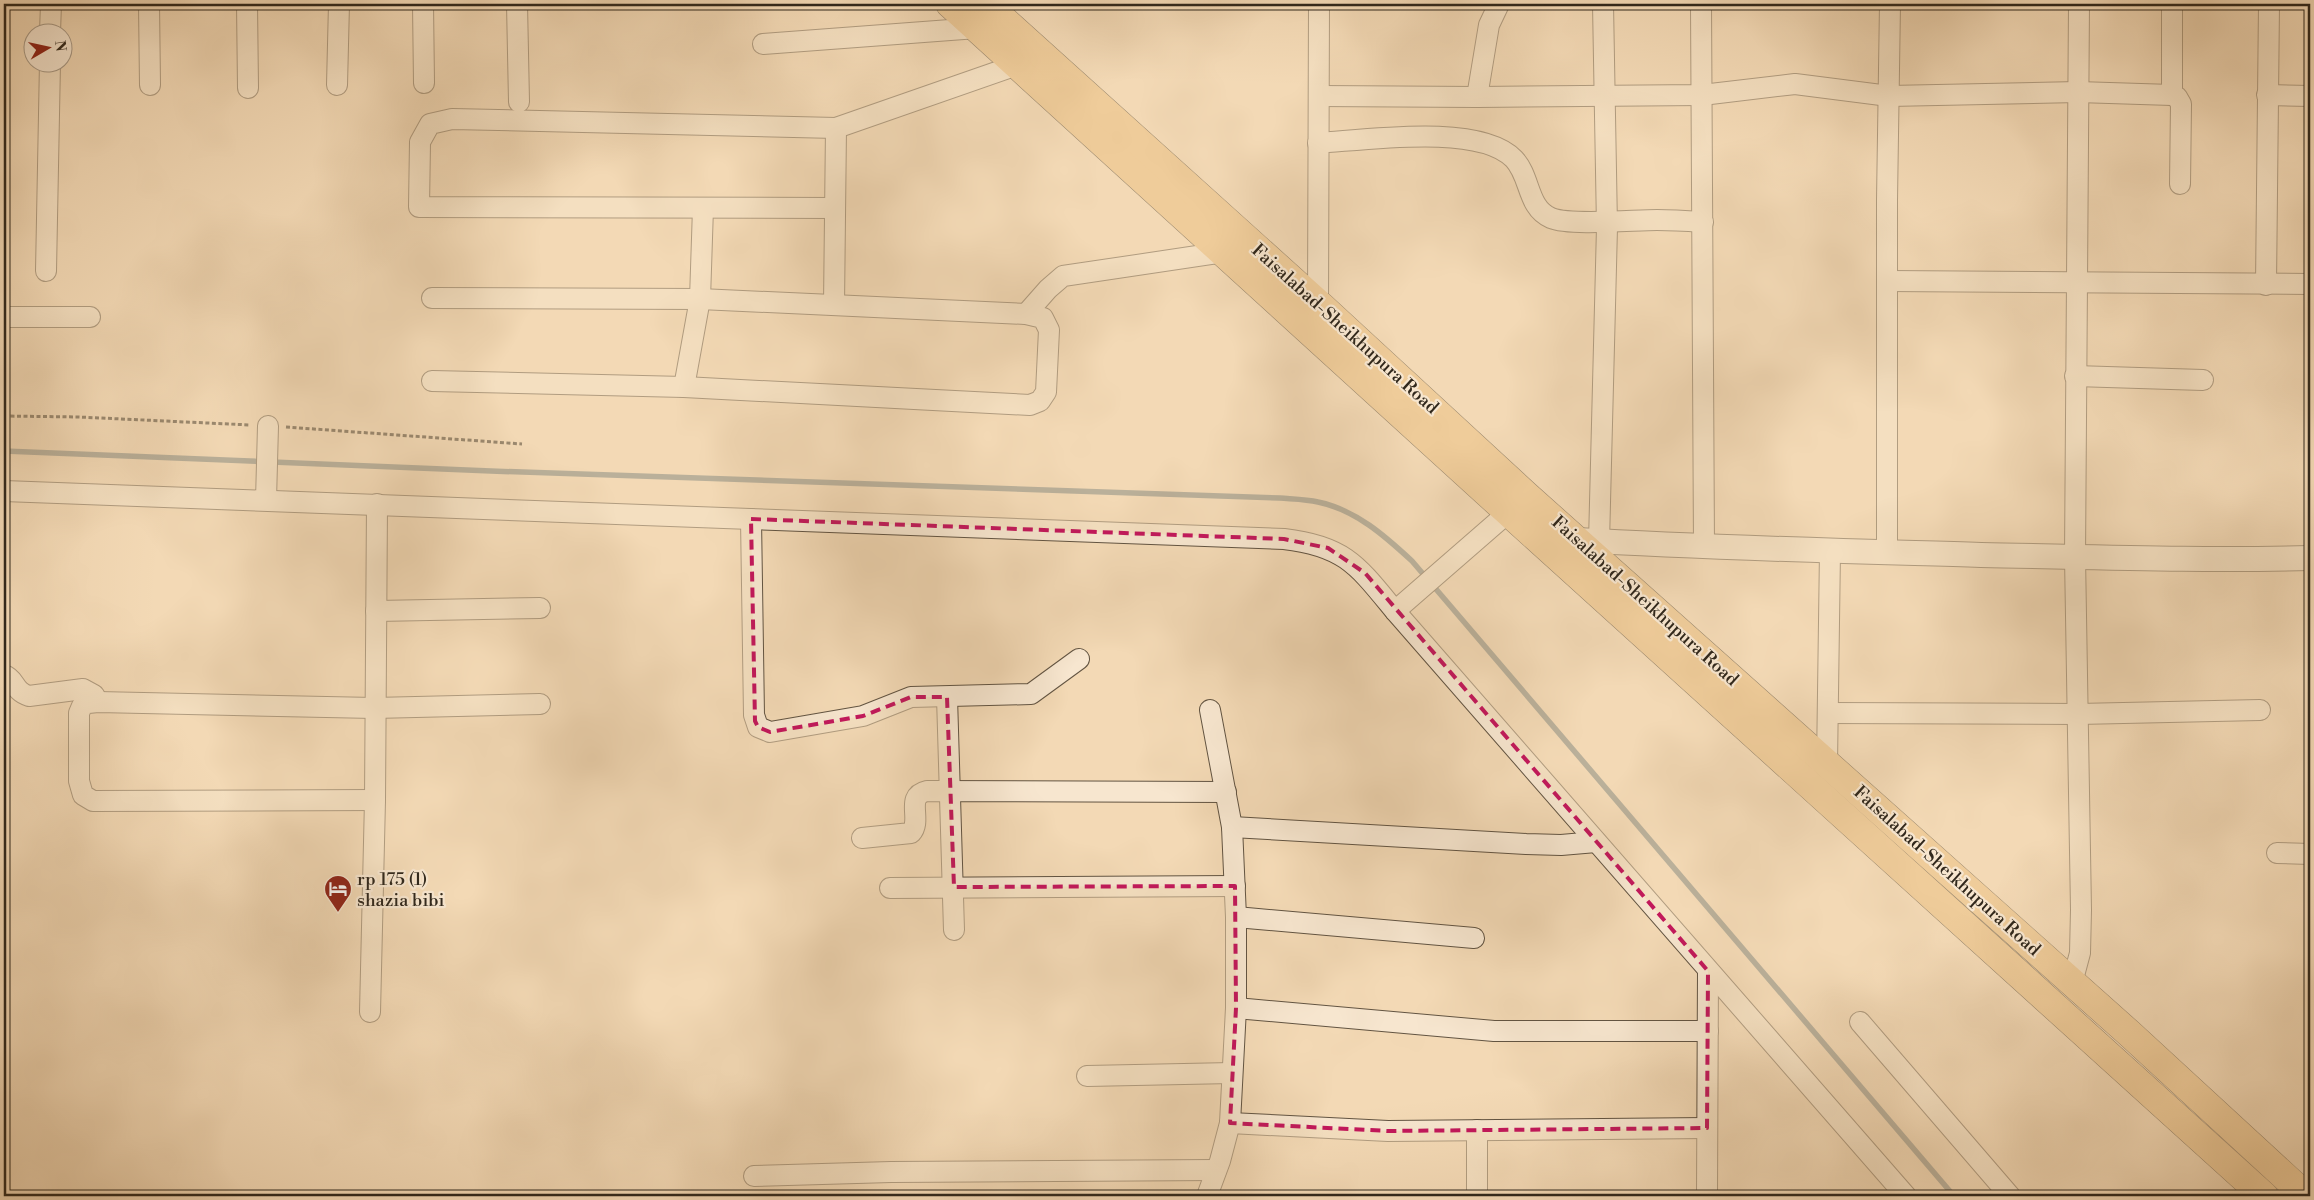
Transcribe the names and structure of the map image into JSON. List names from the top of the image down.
{
  "streets": {
    "highway": ["Faisalabad-Sheikhupura Road"]
  },
  "places": {
    "hotel": ["rp 175 (1) shazia bibi"]
  },
  "north": "right"
}
